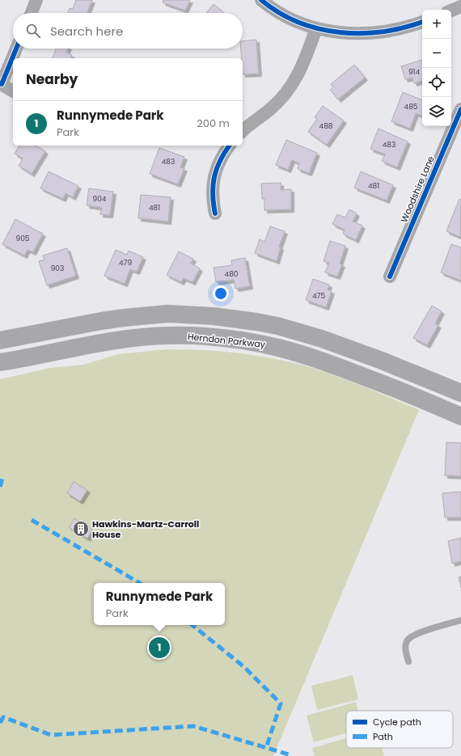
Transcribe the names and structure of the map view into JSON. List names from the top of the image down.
{
  "streets": {
    "main road": ["Herndon Parkway"],
    "street": ["Woodshire Lane"]
  },
  "places": {
    "building": ["Hawkins-Martz-Carroll House"]
  },
  "house_numbers": [
    "914",
    "485",
    "488",
    "483",
    "483",
    "481",
    "904",
    "481",
    "905",
    "479",
    "903",
    "480",
    "475"
  ],
  "legend": ["Cycle path", "Path"],
  "page": {
    "map_buttons": ["+", "−"],
    "search": "Search here",
    "heading": "Nearby",
    "list": [
      {
        "mark": "1",
        "name": "Runnymede Park",
        "note": "Park",
        "value": "200 m"
      }
    ],
    "popup": ["Runnymede Park", "Park"],
    "pins": "1"
  }
}
